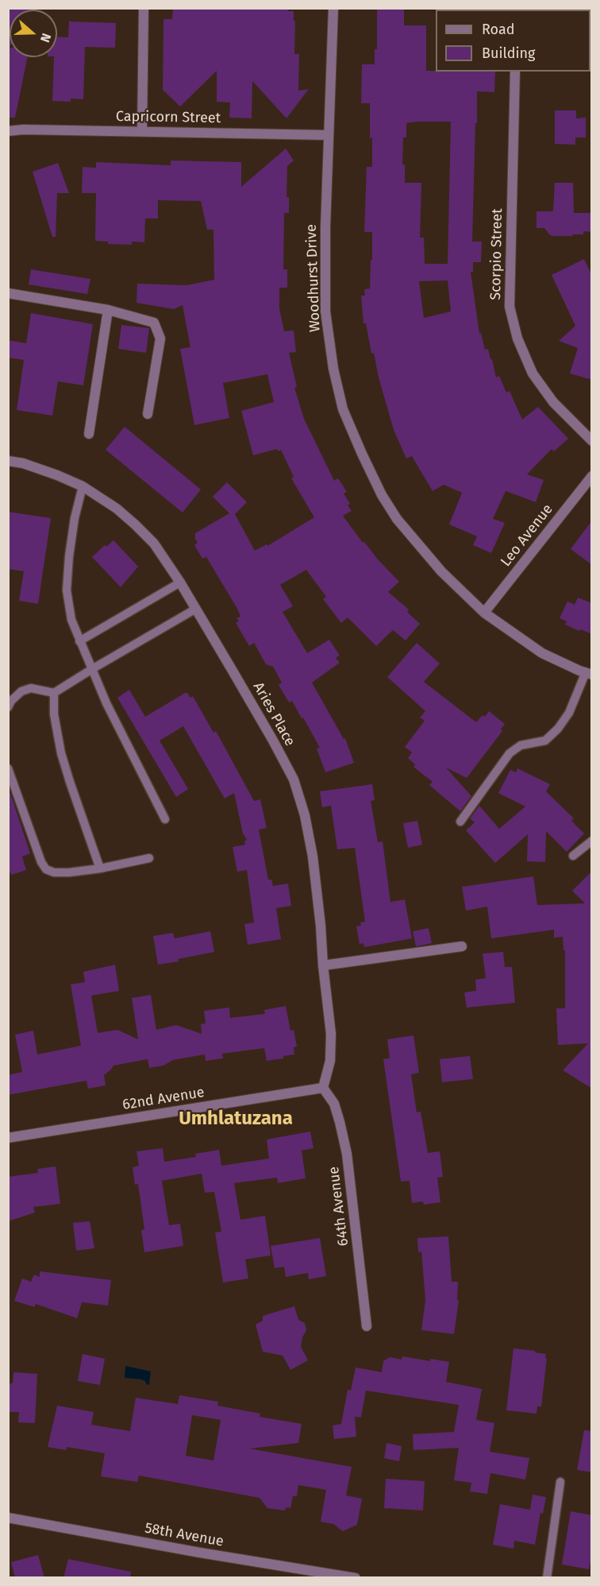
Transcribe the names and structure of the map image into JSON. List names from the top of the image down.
{
  "streets": {
    "street": [
      "Capricorn Street",
      "Scorpio Street",
      "Woodhurst Drive",
      "Leo Avenue",
      "Aries Place",
      "62nd Avenue",
      "64th Avenue",
      "58th Avenue"
    ]
  },
  "crossings": [
    ["Capricorn Street", "Woodhurst Drive"],
    ["Woodhurst Drive", "Leo Avenue"],
    ["Aries Place", "62nd Avenue"],
    ["Aries Place", "64th Avenue"],
    ["62nd Avenue", "64th Avenue"]
  ],
  "districts": ["Umhlatuzana"],
  "legend": ["Road", "Building"],
  "north": "right"
}
